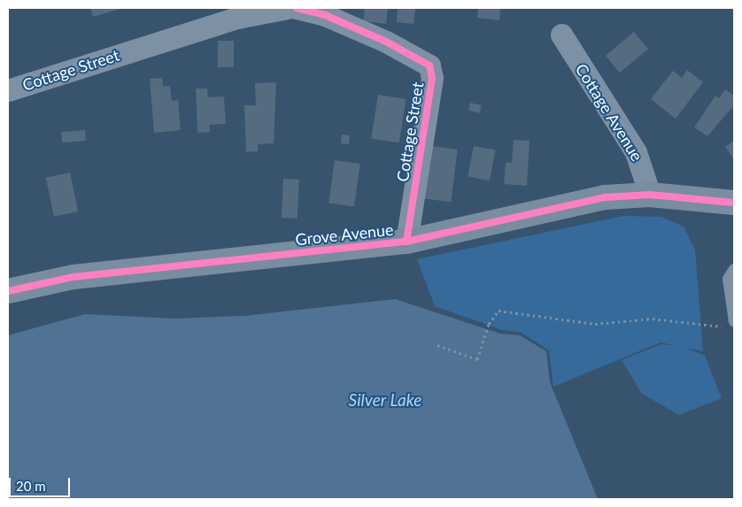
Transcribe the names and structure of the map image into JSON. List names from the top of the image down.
{
  "streets": {
    "street": ["Cottage Street", "Cottage Avenue", "Grove Avenue"]
  },
  "crossings": [
    ["Cottage Street", "Grove Avenue"],
    ["Cottage Avenue", "Grove Avenue"]
  ],
  "water": ["Silver Lake"],
  "scale_bar": "20 m"
}
